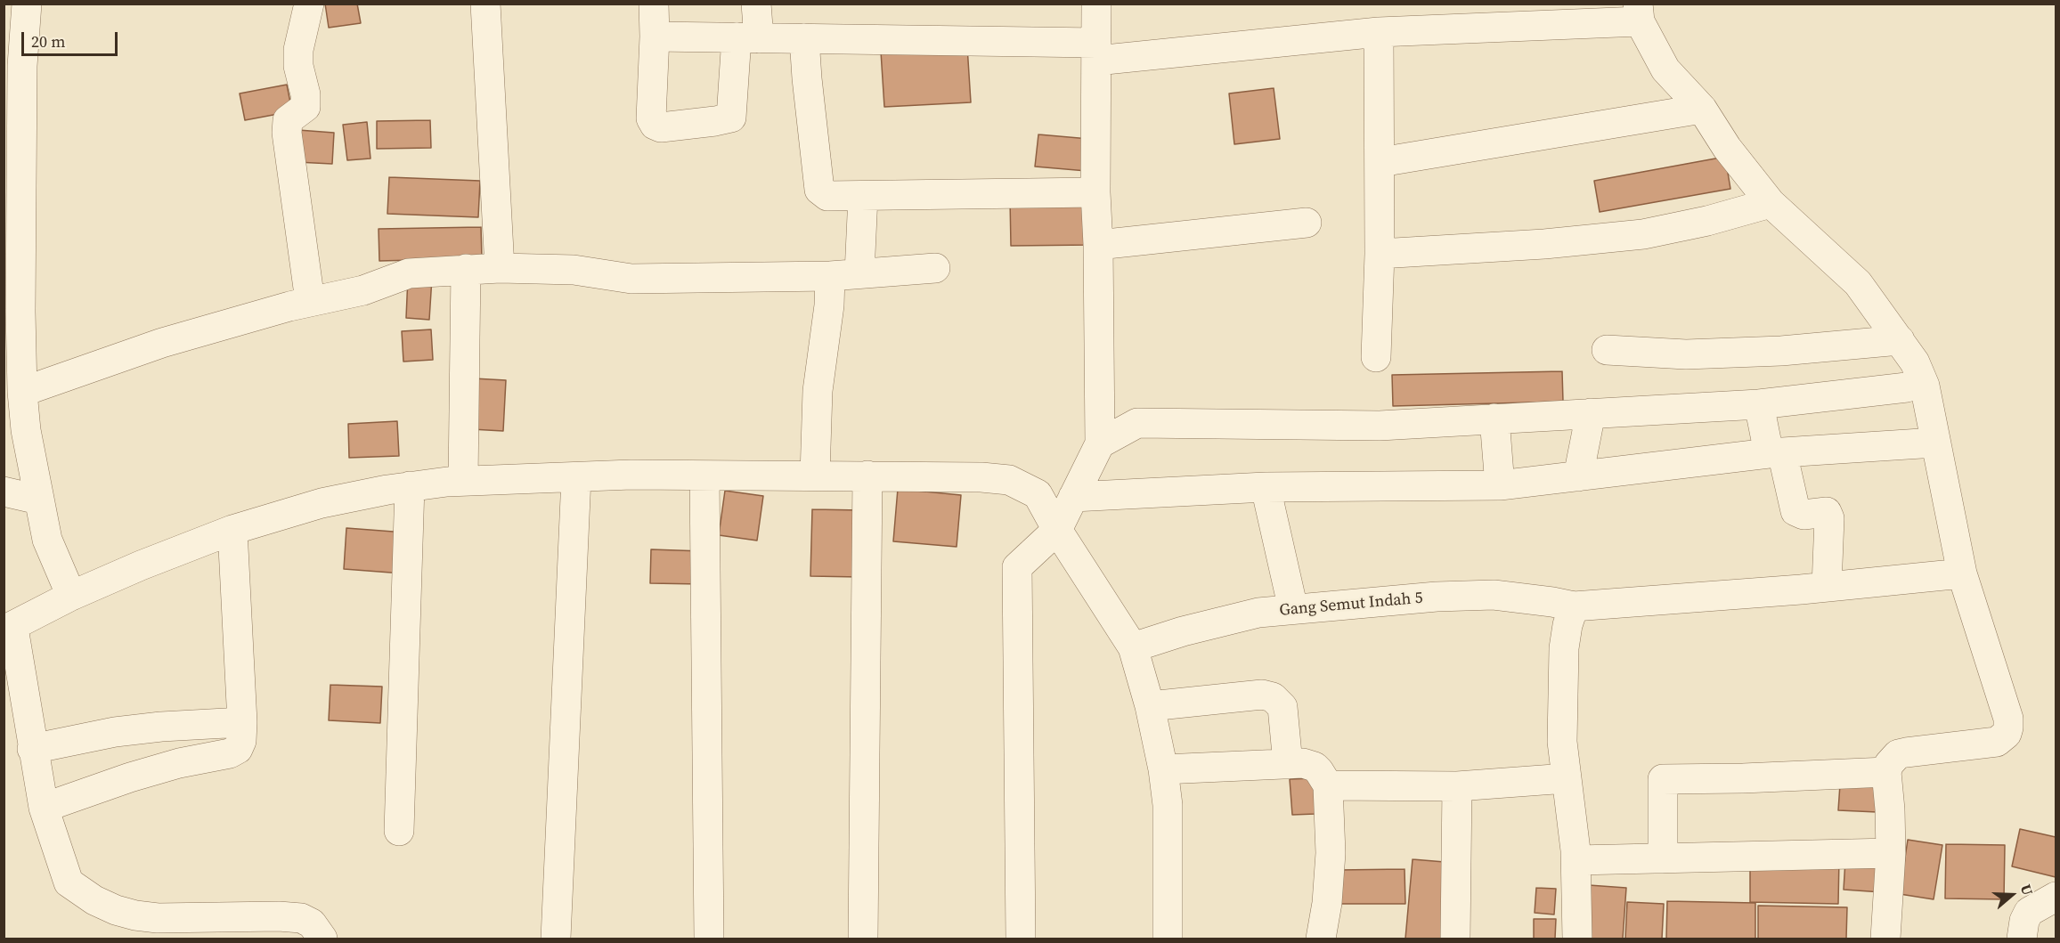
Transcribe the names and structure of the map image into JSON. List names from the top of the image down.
{
  "streets": {
    "street": ["Gang Semut Indah 5"]
  },
  "scale_bar": "20 m",
  "north": "right"
}
